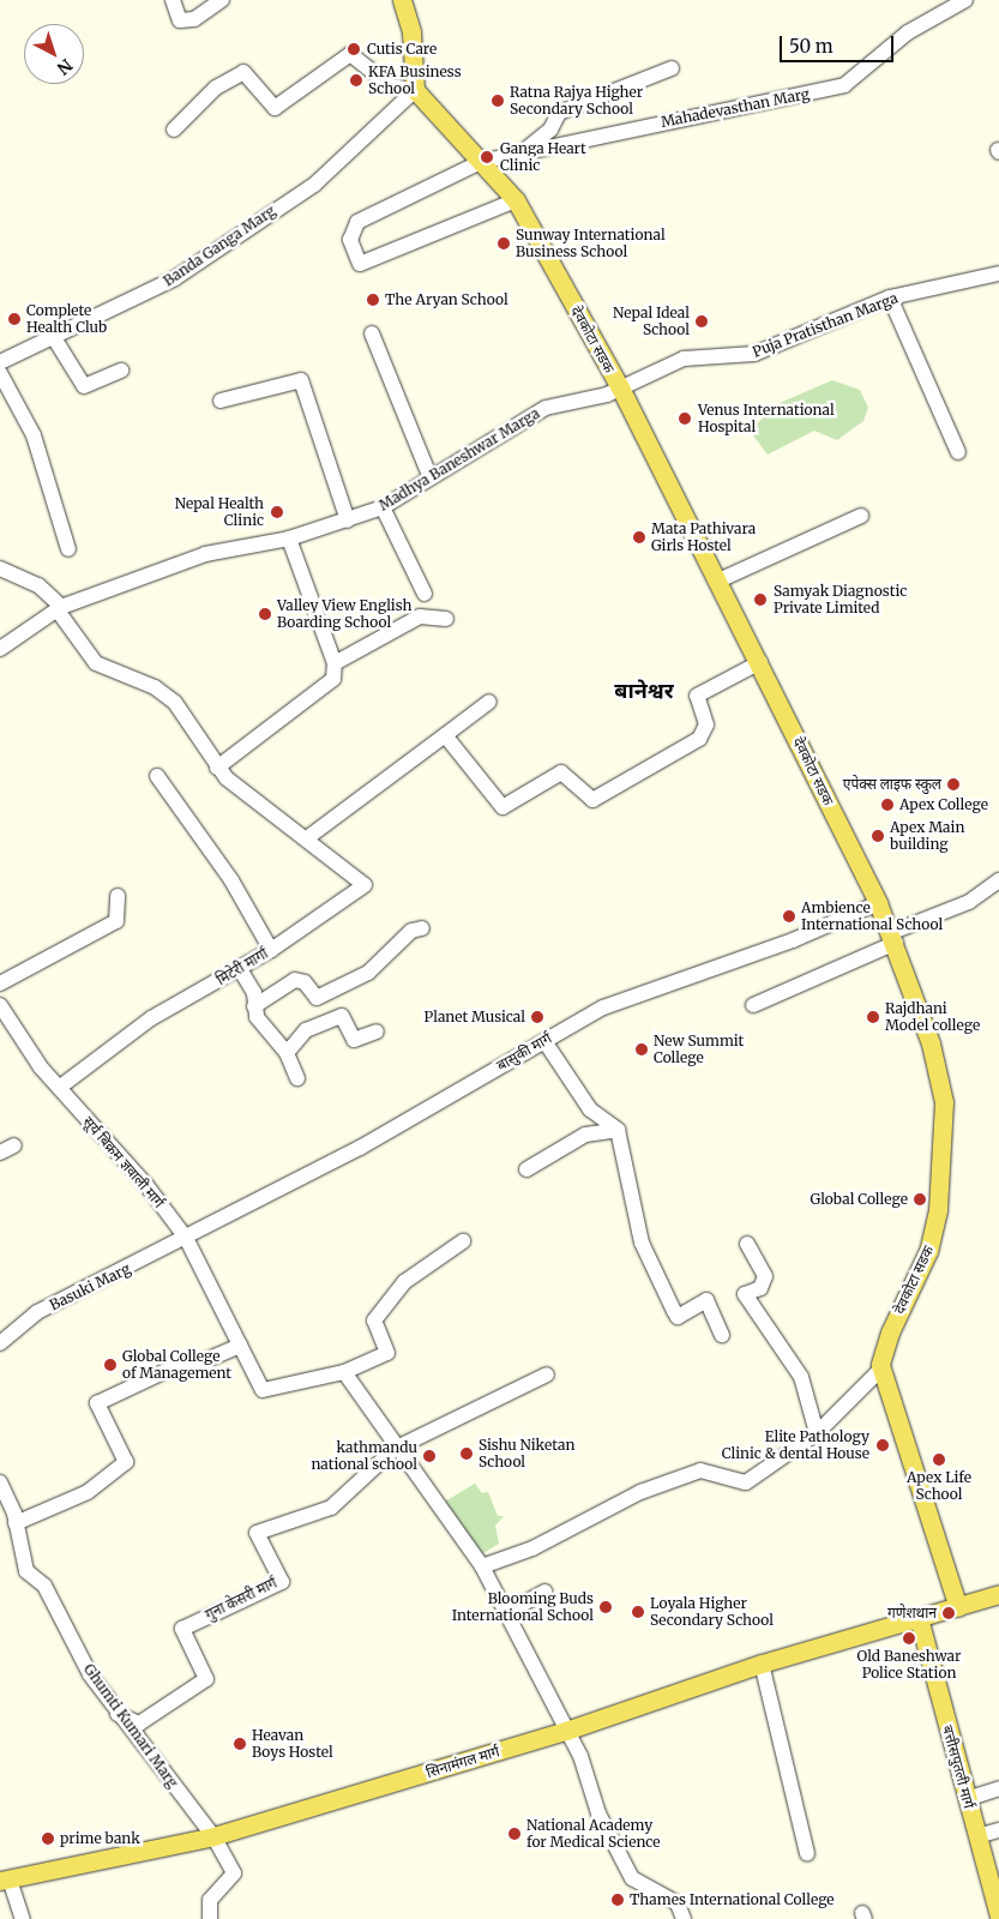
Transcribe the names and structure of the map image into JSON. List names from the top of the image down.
{
  "streets": {
    "main road": ["देवकोटा सडक", "सिनामंगल मार्ग", "बत्तीसपुतली मार्ग"],
    "street": [
      "Mahadevasthan Marg",
      "Banda Ganga Marg",
      "Puja Pratisthan Marga",
      "Madhya Baneshwar Marga",
      "मिटेरी मार्गा",
      "बासुकी मार्ग",
      "सूर्य बिक्रम ज्ञवाली मार्ग",
      "Basuki Marg",
      "गुना केसरी मार्ग",
      "Ghumti Kumari Marg"
    ]
  },
  "crossings": [
    ["Mahadevasthan Marg", "देवकोटा सडक"],
    ["Banda Ganga Marg", "देवकोटा सडक"],
    ["Puja Pratisthan Marga", "देवकोटा सडक"],
    ["Puja Pratisthan Marga", "Madhya Baneshwar Marga"],
    ["देवकोटा सडक", "Madhya Baneshwar Marga"],
    ["देवकोटा सडक", "बासुकी मार्ग"],
    ["मिटेरी मार्गा", "सूर्य बिक्रम ज्ञवाली मार्ग"],
    ["बासुकी मार्ग", "सूर्य बिक्रम ज्ञवाली मार्ग"],
    ["बासुकी मार्ग", "Basuki Marg"],
    ["सूर्य बिक्रम ज्ञवाली मार्ग", "Basuki Marg"],
    ["गुना केसरी मार्ग", "Ghumti Kumari Marg"],
    ["Ghumti Kumari Marg", "सिनामंगल मार्ग"],
    ["सिनामंगल मार्ग", "बत्तीसपुतली मार्ग"]
  ],
  "districts": ["बानेश्वर"],
  "places": [
    "Cutis Care",
    "KFA Business School",
    "Ratna Rajya Higher Secondary School",
    "Ganga Heart Clinic",
    "Sunway International Business School",
    "The Aryan School",
    "Complete Health Club",
    "Nepal Ideal School",
    "Venus International Hospital",
    "Nepal Health Clinic",
    "Mata Pathivara Girls Hostel",
    "Samyak Diagnostic Private Limited",
    "Valley View English Boarding School",
    "एपेक्स लाइफ स्कुल",
    "Apex College",
    "Apex Main building",
    "Ambience International School",
    "Planet Musical",
    "Rajdhani Model college",
    "New Summit College",
    "Global College",
    "Global College of Management",
    "Elite Pathology Clinic & dental House",
    "Sishu Niketan School",
    "kathmandu national school",
    "Apex Life School",
    "Blooming Buds International School",
    "Loyala Higher Secondary School",
    "गणेशथान",
    "Old Baneshwar Police Station",
    "Heavan Boys Hostel",
    "National Academy for Medical Science",
    "prime bank",
    "Thames International College"
  ],
  "scale_bar": "50 m",
  "north": "bottom right"
}
